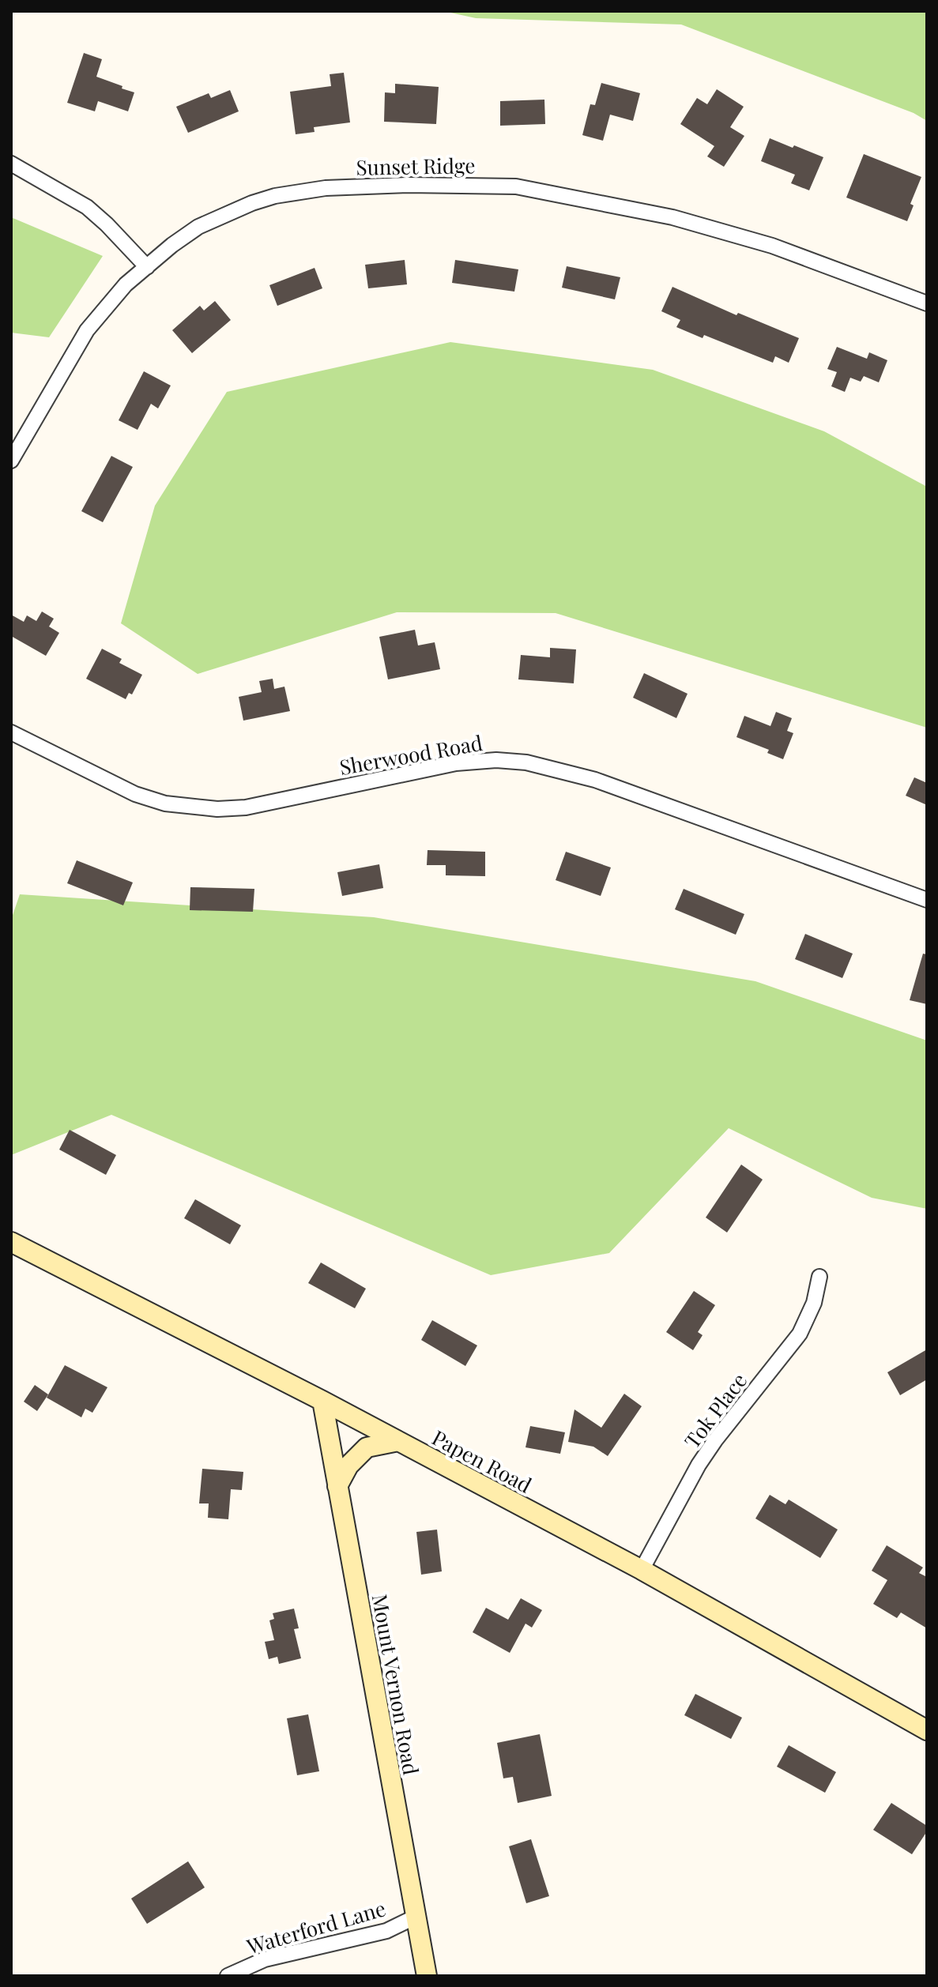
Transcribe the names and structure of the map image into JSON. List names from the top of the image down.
{
  "streets": {
    "street": [
      "Sunset Ridge",
      "Sherwood Road",
      "Tok Place",
      "Papen Road",
      "Mount Vernon Road",
      "Waterford Lane"
    ]
  },
  "crossings": [
    ["Tok Place", "Papen Road"],
    ["Papen Road", "Mount Vernon Road"],
    ["Mount Vernon Road", "Waterford Lane"]
  ]
}
